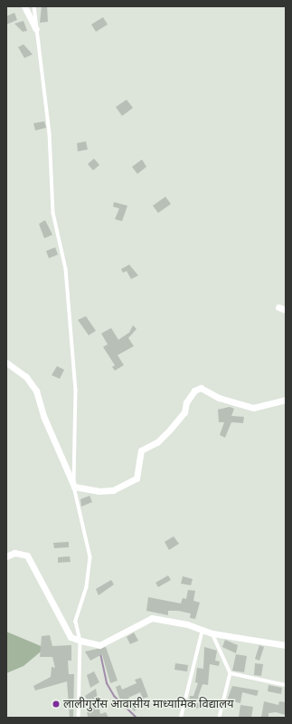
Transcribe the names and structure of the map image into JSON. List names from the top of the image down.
{
  "places": ["लालीगुराँस आवासीय माध्यामिक विद्यालय"]
}
